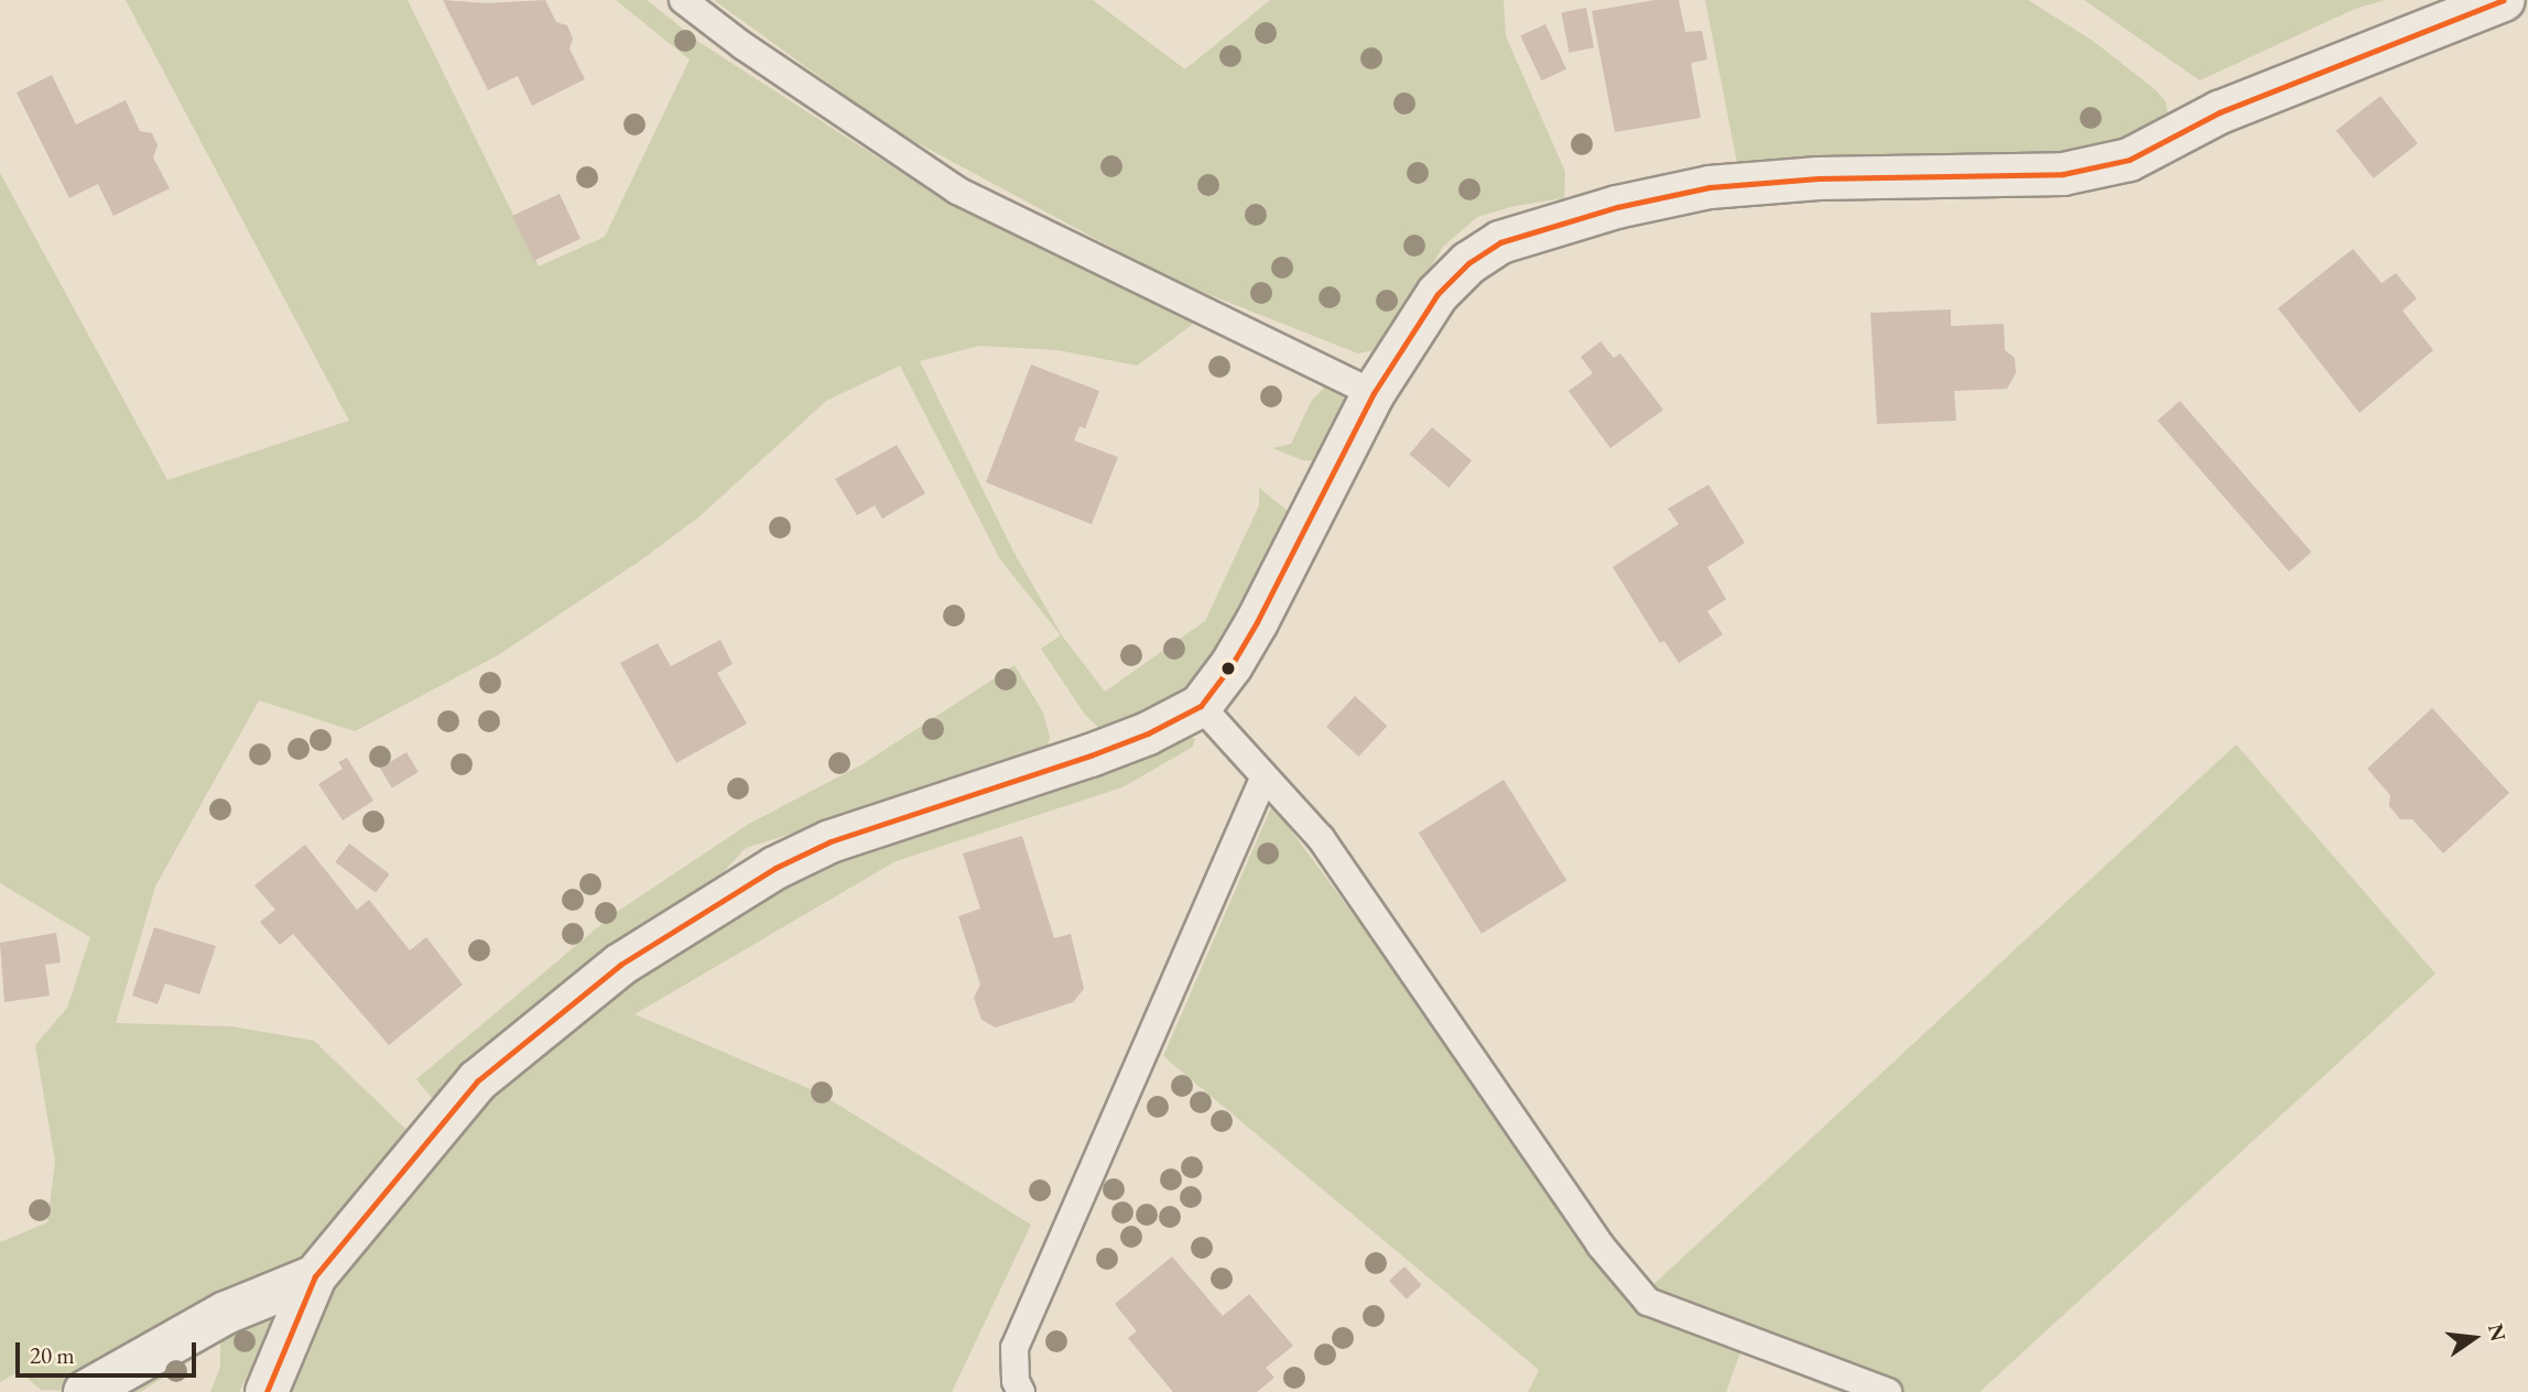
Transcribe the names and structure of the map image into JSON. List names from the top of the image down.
{
  "scale_bar": "20 m",
  "north": "right"
}
